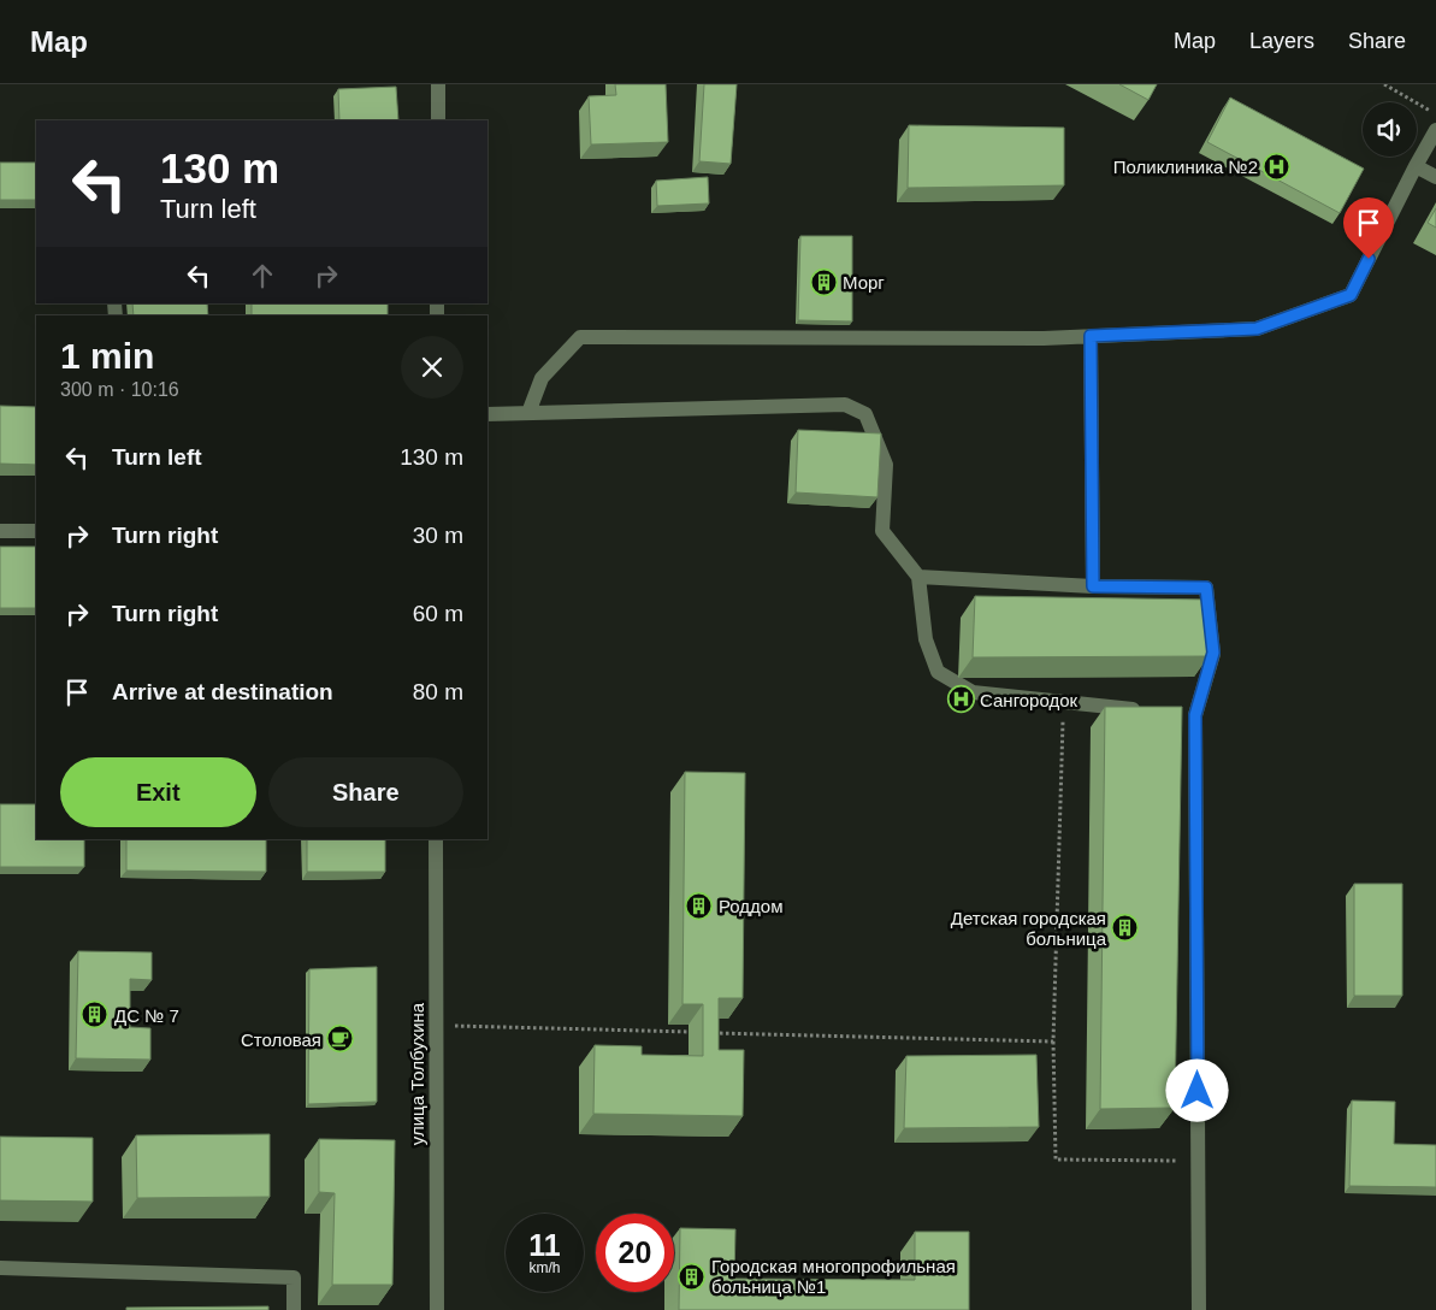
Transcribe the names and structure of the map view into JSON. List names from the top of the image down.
{
  "streets": {
    "street": ["улица Толбухина"]
  },
  "places": {
    "hospital": ["Поликлиника №2", "Сангородок"],
    "building": [
      "Морг",
      "Роддом",
      "Детская городская больница",
      "ДС № 7",
      "Городская многопрофильная больница №1"
    ],
    "cafe": ["Столовая"]
  },
  "page": {
    "header": "Map",
    "nav": ["Map", "Layers", "Share"],
    "turn": ["130 m", "Turn left"],
    "heading": ["1 min", "300 m · 10:16"],
    "list": [
      {
        "name": "Turn left",
        "value": "130 m"
      },
      {
        "name": "Turn right",
        "value": "30 m"
      },
      {
        "name": "Turn right",
        "value": "60 m"
      },
      {
        "name": "Arrive at destination",
        "value": "80 m"
      }
    ],
    "buttons": ["Exit", "Share"],
    "speed": "11 km/h",
    "limit": "20"
  }
}
